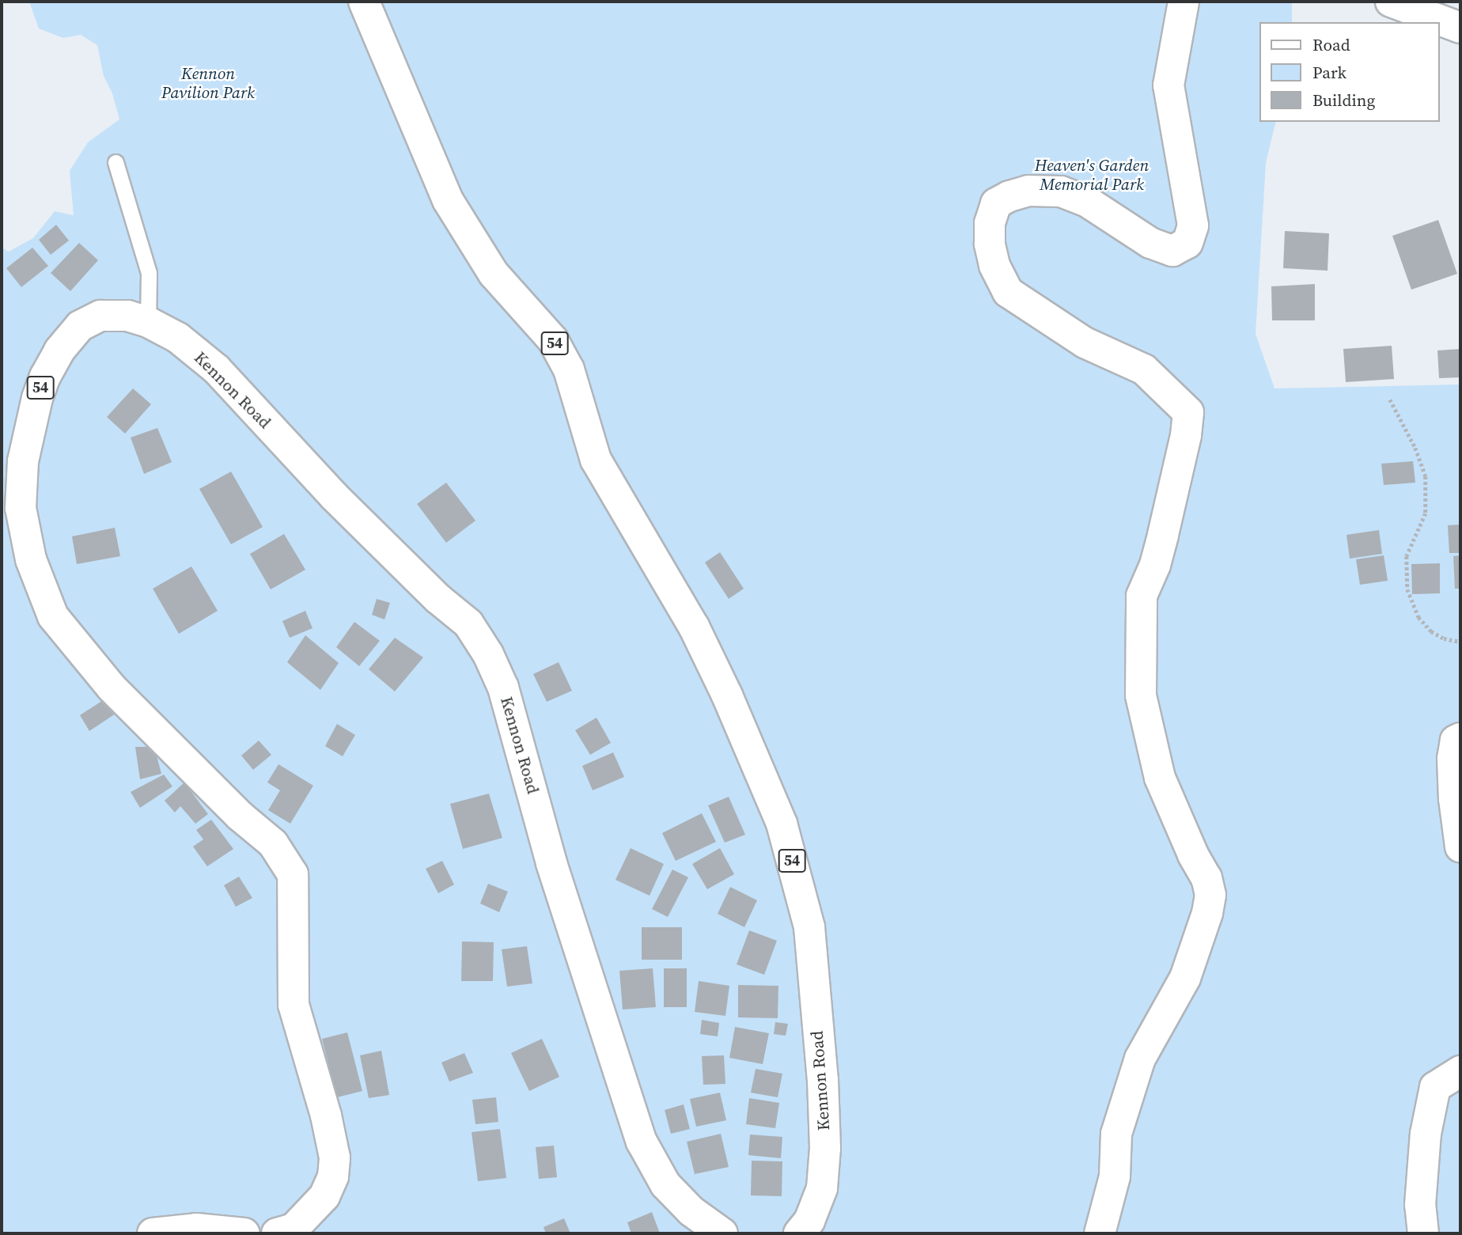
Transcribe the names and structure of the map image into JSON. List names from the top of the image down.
{
  "streets": {
    "main road": ["54", "Kennon Road"]
  },
  "parks": ["Kennon Pavilion Park", "Heaven's Garden Memorial Park"],
  "legend": ["Road", "Park", "Building"]
}
